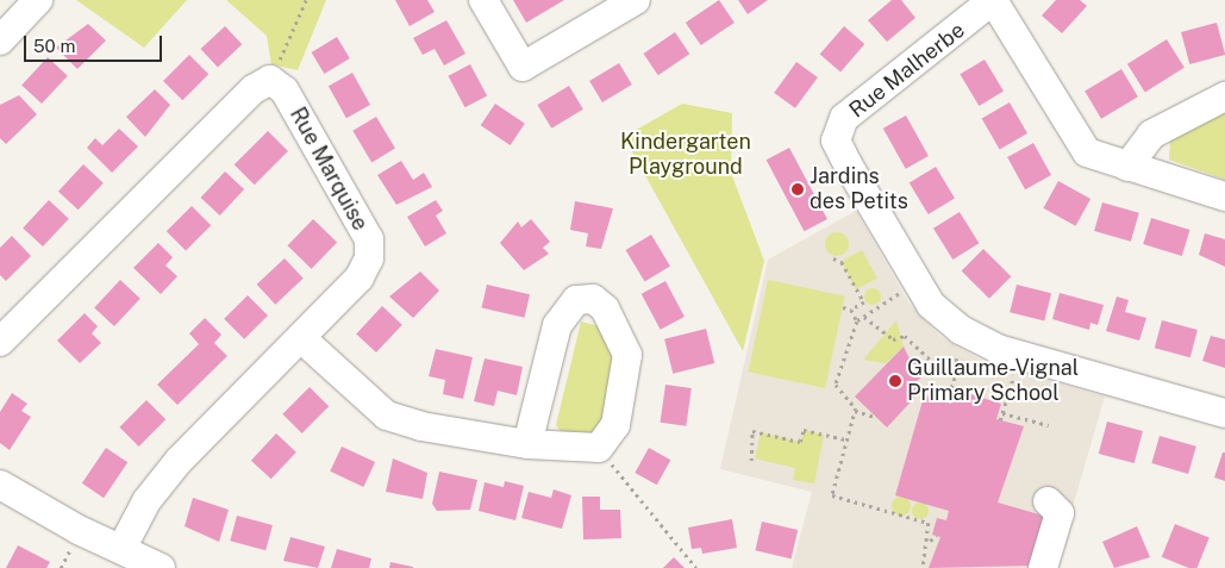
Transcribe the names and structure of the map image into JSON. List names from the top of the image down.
{
  "streets": {
    "street": ["Rue Malherbe", "Rue Marquise"]
  },
  "parks": ["Kindergarten Playground"],
  "places": ["Jardins des Petits", "Guillaume-Vignal Primary School"],
  "scale_bar": "50 m"
}
